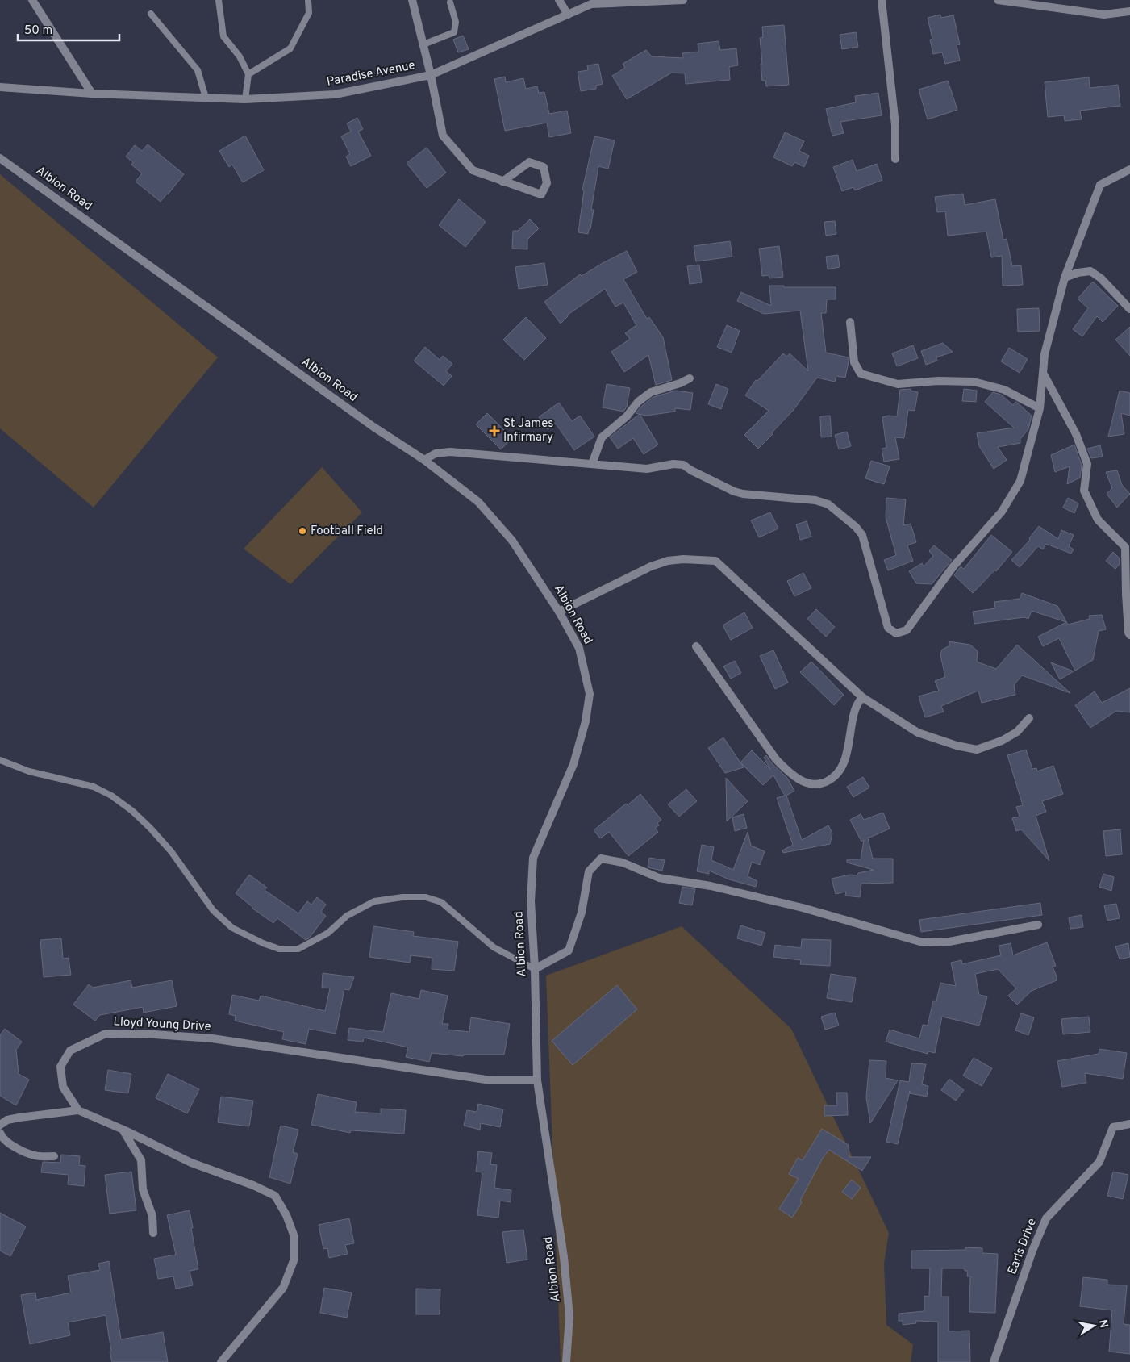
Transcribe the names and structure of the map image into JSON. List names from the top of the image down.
{
  "streets": {
    "street": [
      "Paradise Avenue",
      "Albion Road",
      "Lloyd Young Drive",
      "Earls Drive"
    ]
  },
  "crossings": [
    ["Albion Road", "Lloyd Young Drive"]
  ],
  "places": {
    "health": ["St James Infirmary"],
    "other": ["Football Field"]
  },
  "scale_bar": "50 m",
  "north": "right"
}
